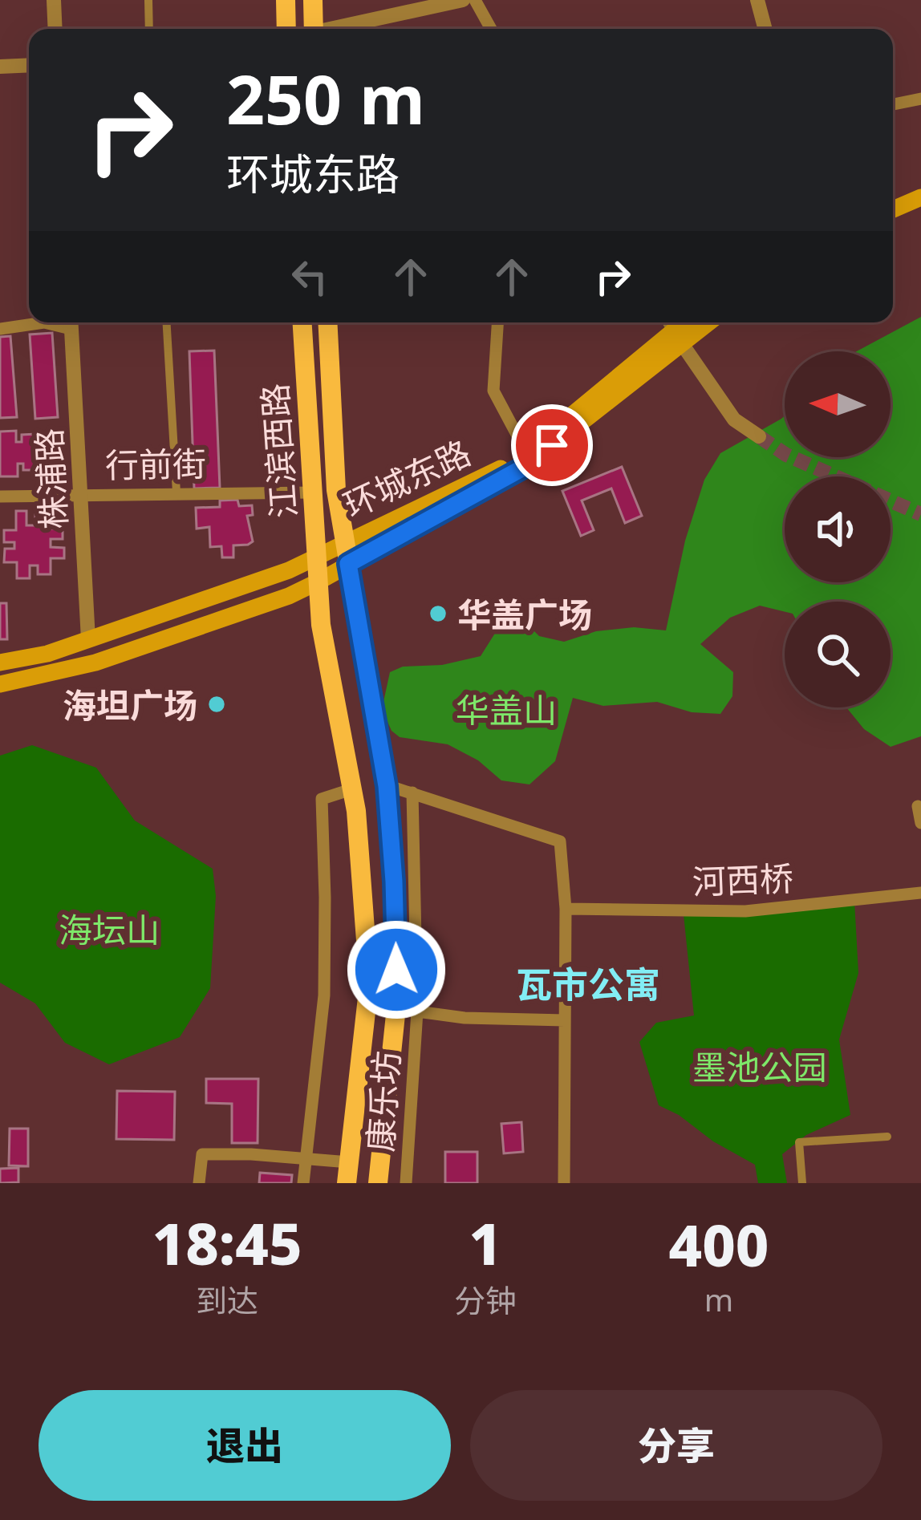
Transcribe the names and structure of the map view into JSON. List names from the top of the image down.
{
  "streets": {
    "main road": ["江滨西路", "环城东路"],
    "street": [
      "行前街",
      "株浦路",
      "河西桥",
      "康乐坊"
    ]
  },
  "crossings": [
    ["江滨西路", "行前街"],
    ["江滨西路", "环城东路"],
    ["行前街", "株浦路"],
    ["环城东路", "株浦路"]
  ],
  "districts": ["瓦市公寓"],
  "parks": ["华盖山", "海坛山", "墨池公园"],
  "places": ["华盖广场", "海坦广场"],
  "north": "left",
  "page": {
    "turn": ["250 m", "环城东路"],
    "eta": [
      "18:45",
      "到达",
      "1",
      "分钟",
      "400",
      "m"
    ],
    "buttons": ["退出", "分享"]
  }
}
